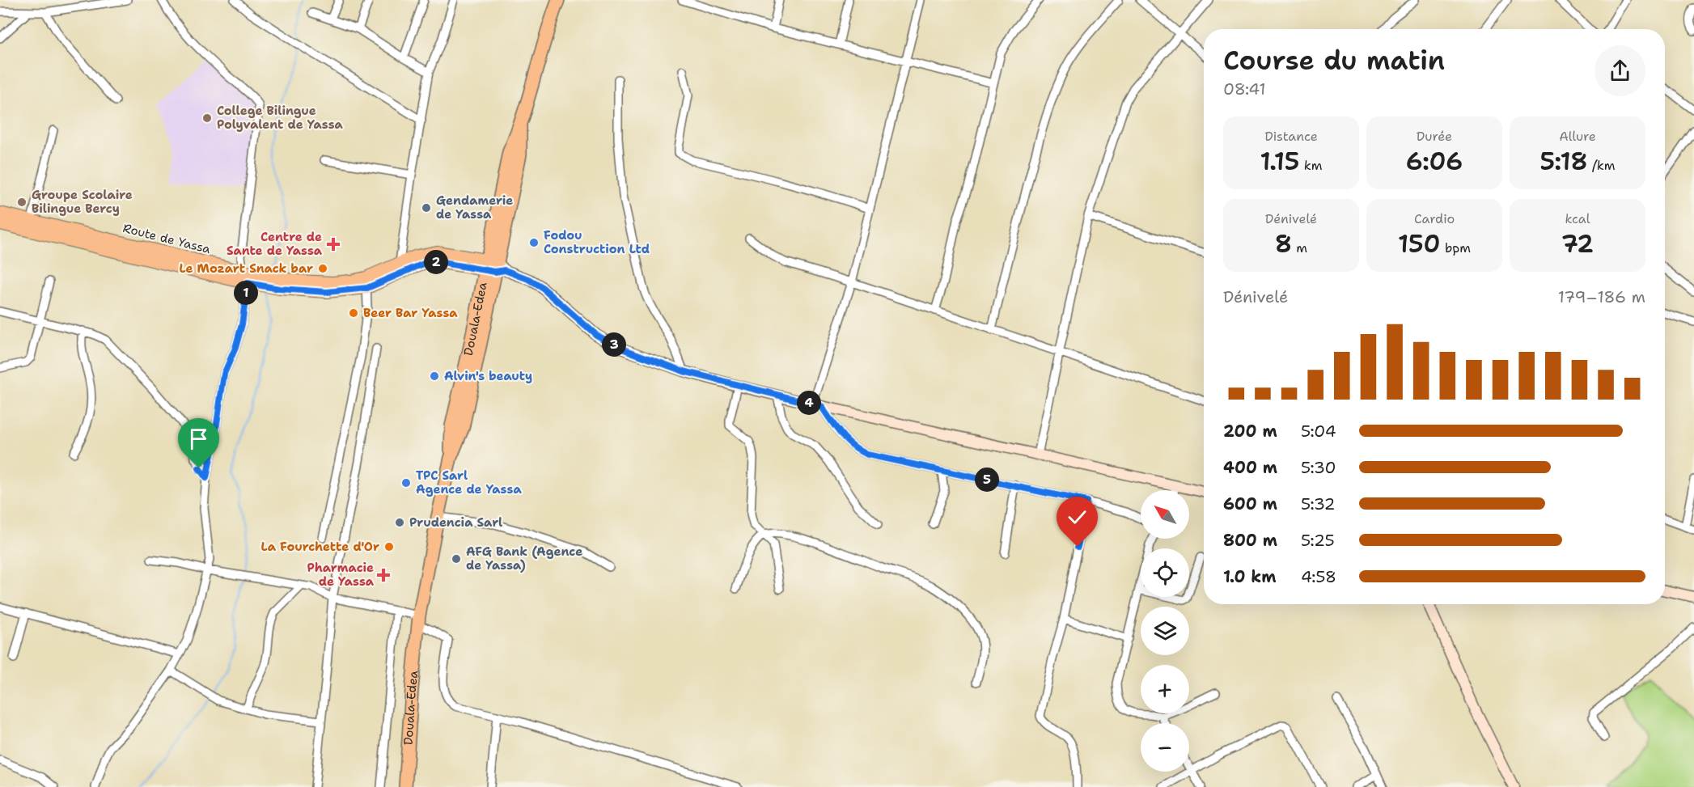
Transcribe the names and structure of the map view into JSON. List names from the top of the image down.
{
  "streets": {
    "highway": ["Douala-Edea"],
    "main road": ["Route de Yassa"]
  },
  "crossings": [
    ["Route de Yassa", "Douala-Edea"]
  ],
  "places": {
    "other": [
      "College Bilingue Polyvalent de Yassa",
      "Groupe Scolaire Bilingue Bercy",
      "Gendamerie de Yassa",
      "Fodou Construction Ltd",
      "Le Mozart Snack bar",
      "Beer Bar Yassa",
      "Alvin's beauty",
      "TPC Sarl Agence de Yassa",
      "Prudencia Sarl",
      "La Fourchette d'Or",
      "AFG Bank (Agence de Yassa)"
    ],
    "health": ["Centre de Sante de Yassa", "Pharmacie de Yassa"]
  },
  "north": "top left",
  "page": {
    "heading": ["Course du matin", "08:41"],
    "stats": [
      ["Distance", "1.15 km"],
      ["Durée", "6:06"],
      ["Allure", "5:18 /km"],
      ["Dénivelé", "8 m"],
      ["Cardio", "150 bpm"],
      ["kcal", "72"]
    ],
    "pins": [
      "2",
      "1",
      "3",
      "4",
      "5"
    ],
    "chart": ["Dénivelé", "179–186 m"],
    "list": [
      {
        "name": "200 m",
        "note": "5:04"
      },
      {
        "name": "400 m",
        "note": "5:30"
      },
      {
        "name": "600 m",
        "note": "5:32"
      },
      {
        "name": "800 m",
        "note": "5:25"
      },
      {
        "name": "1.0 km",
        "note": "4:58"
      }
    ],
    "map_buttons": ["+", "−"]
  }
}
